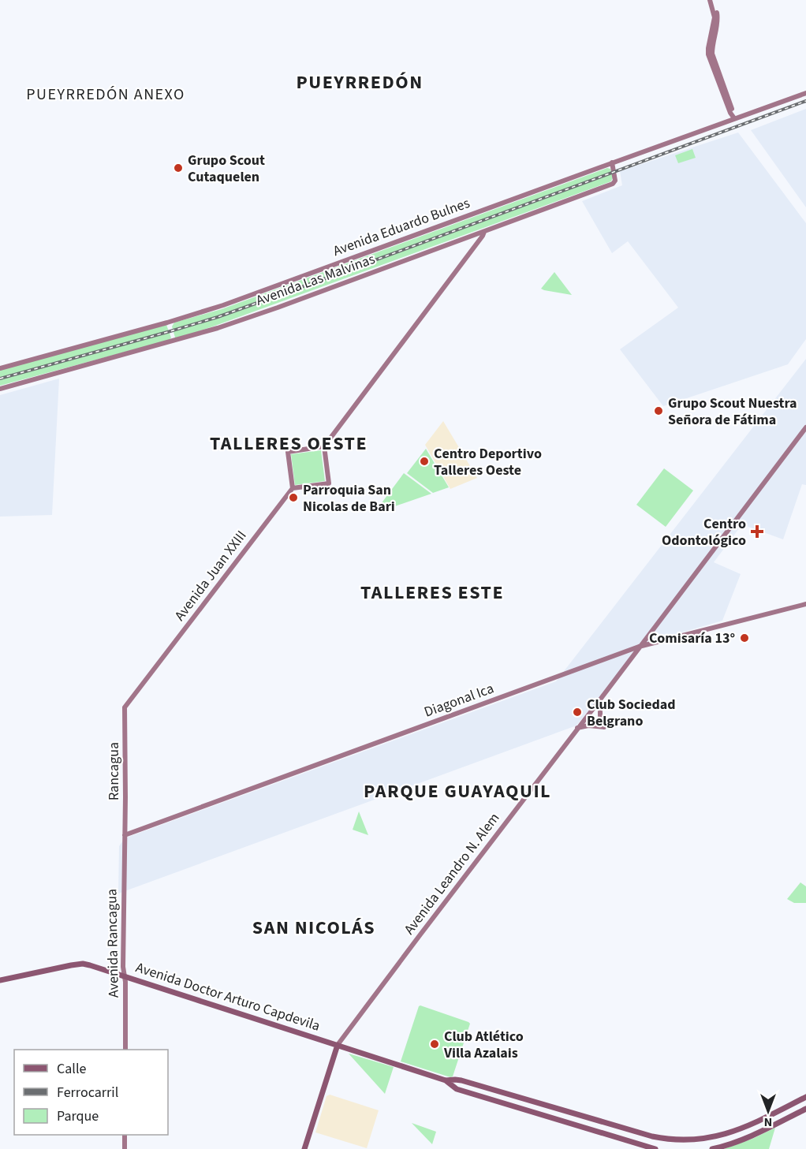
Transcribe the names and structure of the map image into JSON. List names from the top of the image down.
{
  "streets": {
    "main road": [
      "Avenida Eduardo Bulnes",
      "Avenida Las Malvinas",
      "Avenida Juan XXIII",
      "Diagonal Ica",
      "Rancagua",
      "Avenida Leandro N. Alem",
      "Avenida Rancagua",
      "Avenida Doctor Arturo Capdevila"
    ]
  },
  "crossings": [
    ["Avenida Eduardo Bulnes", "Avenida Las Malvinas"],
    ["Avenida Juan XXIII", "Rancagua"],
    ["Diagonal Ica", "Rancagua"],
    ["Diagonal Ica", "Avenida Leandro N. Alem"],
    ["Diagonal Ica", "Avenida Rancagua"],
    ["Rancagua", "Avenida Rancagua"],
    ["Avenida Leandro N. Alem", "Avenida Doctor Arturo Capdevila"],
    ["Avenida Rancagua", "Avenida Doctor Arturo Capdevila"]
  ],
  "districts": [
    "PUEYRREDÓN",
    "PUEYRREDÓN ANEXO",
    "TALLERES OESTE",
    "TALLERES ESTE",
    "PARQUE GUAYAQUIL",
    "SAN NICOLÁS"
  ],
  "places": {
    "other": [
      "Grupo Scout Cutaquelen",
      "Grupo Scout Nuestra Señora de Fátima",
      "Centro Deportivo Talleres Oeste",
      "Parroquia San Nicolas de Bari",
      "Comisaría 13°",
      "Club Sociedad Belgrano",
      "Club Atlético Villa Azalais"
    ],
    "health": ["Centro Odontológico"]
  },
  "legend": ["Calle", "Ferrocarril", "Parque"],
  "north": "bottom"
}
